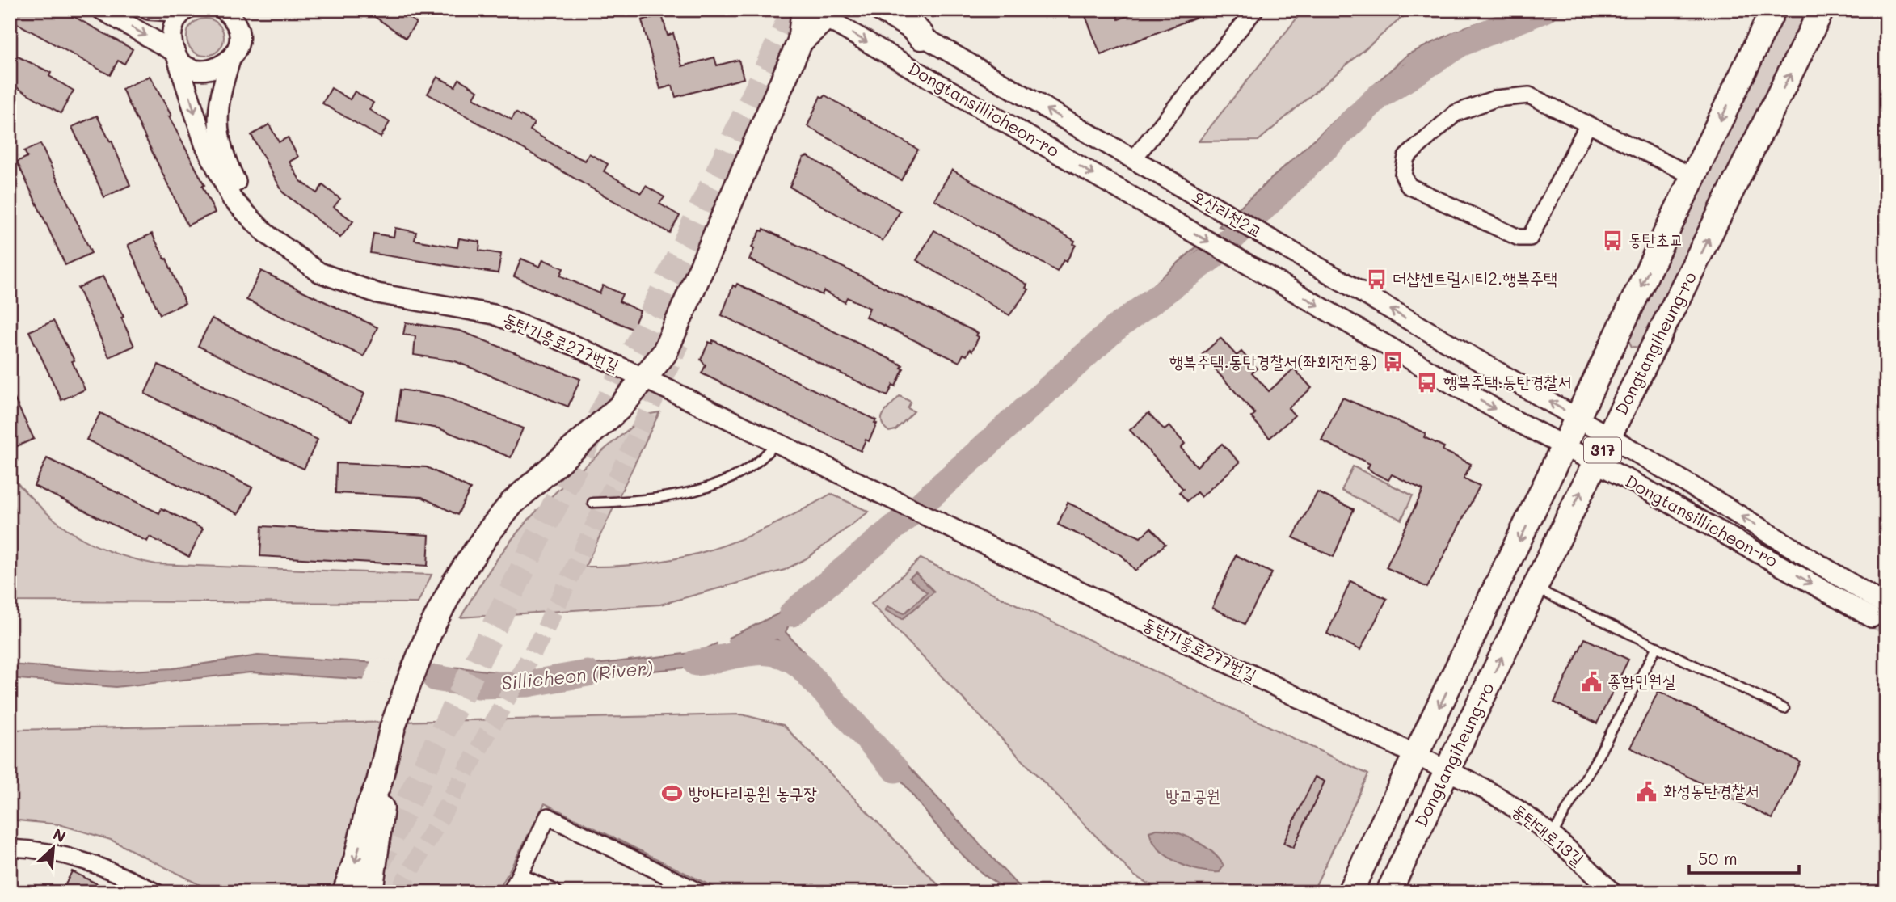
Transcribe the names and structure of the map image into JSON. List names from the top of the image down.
{
  "streets": {
    "main road": ["Dongtangiheung-ro", "317"],
    "street": [
      "Dongtansillicheon-ro",
      "오산리천2교",
      "동탄기흥로277번길",
      "동탄대로13길"
    ]
  },
  "crossings": [
    ["Dongtansillicheon-ro", "오산리천2교"],
    ["Dongtansillicheon-ro", "Dongtangiheung-ro"],
    ["동탄기흥로277번길", "Dongtangiheung-ro"],
    ["동탄기흥로277번길", "동탄대로13길"],
    ["Dongtangiheung-ro", "동탄대로13길"]
  ],
  "water": ["Sillicheon (River)"],
  "parks": ["방교공원"],
  "places": {
    "bus stop": [
      "동탄초교",
      "더샵센트럴시티2.행복주택",
      "행복주택.동탄경찰서(좌회전전용)",
      "행복주택.동탄경찰서"
    ],
    "public building": ["종합민원실", "화성동탄경찰서"],
    "sports": ["방아다리공원 농구장"]
  },
  "scale_bar": "50 m",
  "north": "top right"
}
